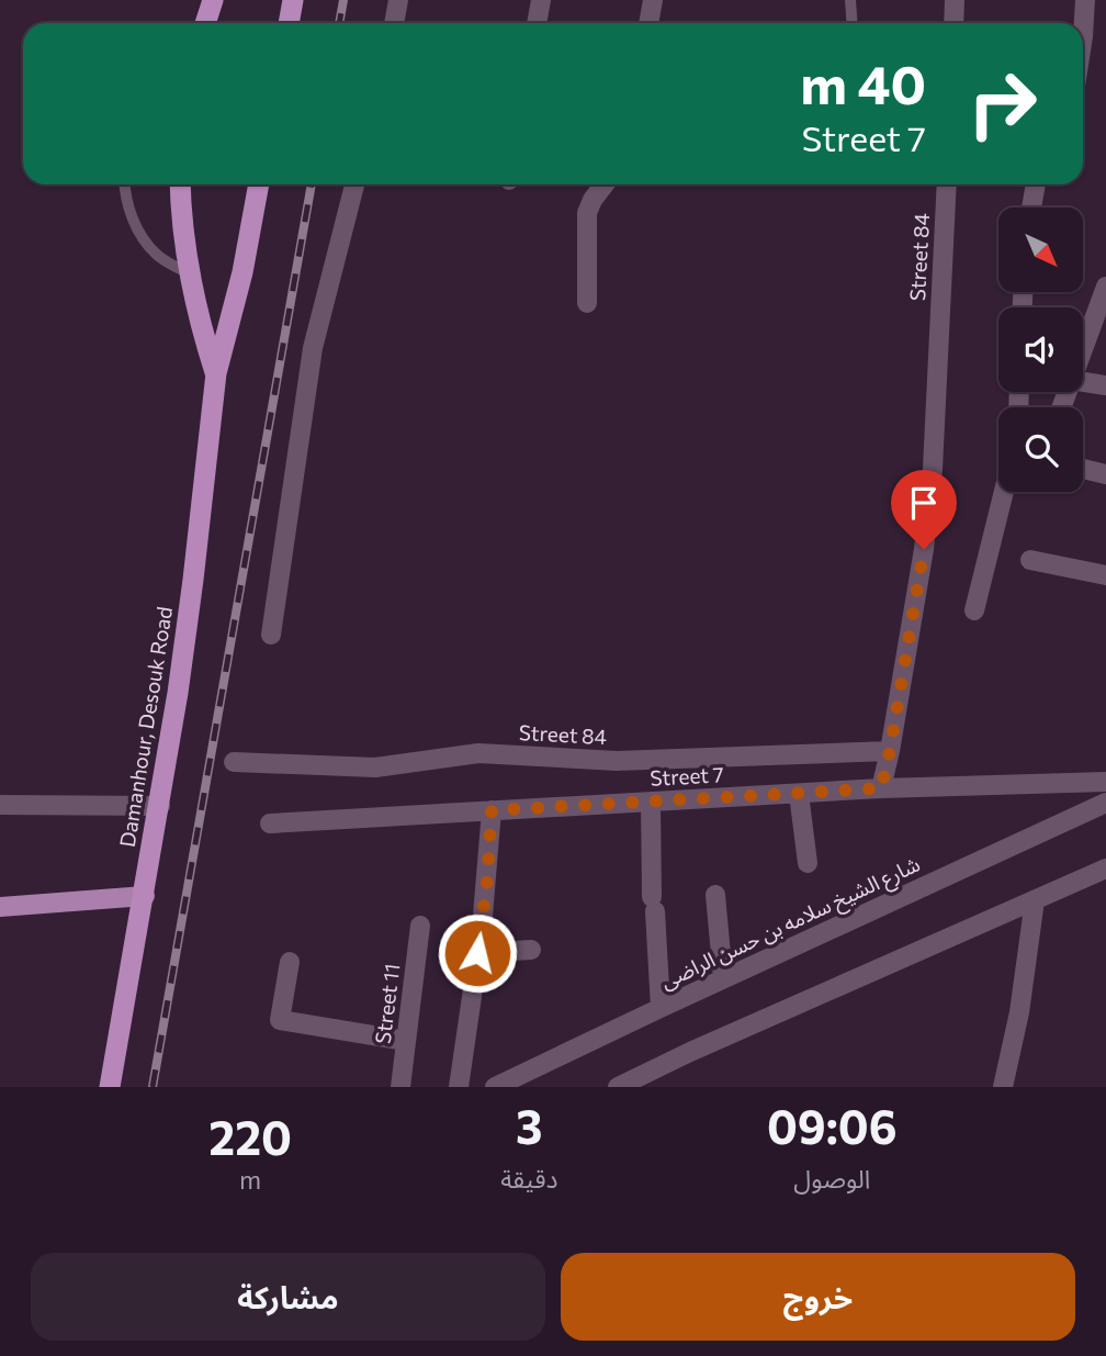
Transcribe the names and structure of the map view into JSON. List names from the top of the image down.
{
  "streets": {
    "highway": ["Damanhour, Desouk Road"],
    "street": [
      "Street 84",
      "Street 7",
      "شارع الشيخ سلامه بن حسن الراضى",
      "Street 11"
    ]
  },
  "crossings": [
    ["Street 84", "Street 7"]
  ],
  "north": "bottom right",
  "page": {
    "turn": ["40 m", "Street 7"],
    "eta": [
      "09:06",
      "الوصول",
      "3",
      "دقيقة",
      "220",
      "m"
    ],
    "buttons": ["خروج", "مشاركة"]
  }
}
